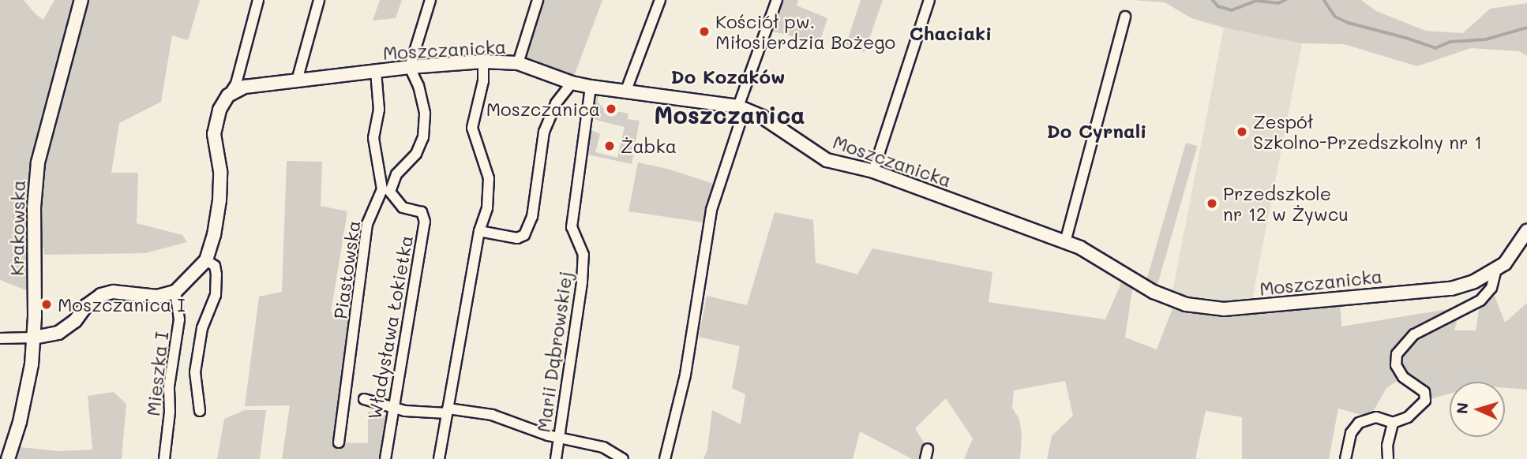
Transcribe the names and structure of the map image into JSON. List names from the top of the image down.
{
  "streets": {
    "street": [
      "Moszczanicka",
      "Krakowska",
      "Piastowska",
      "Władysława Łokietka",
      "Marii Dąbrowskiej",
      "Mieszka I"
    ]
  },
  "crossings": [
    ["Moszczanicka", "Marii Dąbrowskiej"],
    ["Piastowska", "Władysława Łokietka"]
  ],
  "districts": [
    "Chaciaki",
    "Do Kozaków",
    "Moszczanica",
    "Do Cyrnali"
  ],
  "places": [
    "Kościół pw. Miłosierdzia Bożego",
    "Moszczanica",
    "Zespół Szkolno-Przedszkolny nr 1",
    "Żabka",
    "Przedszkole nr 12 w Żywcu",
    "Moszczanica I"
  ],
  "north": "left"
}
